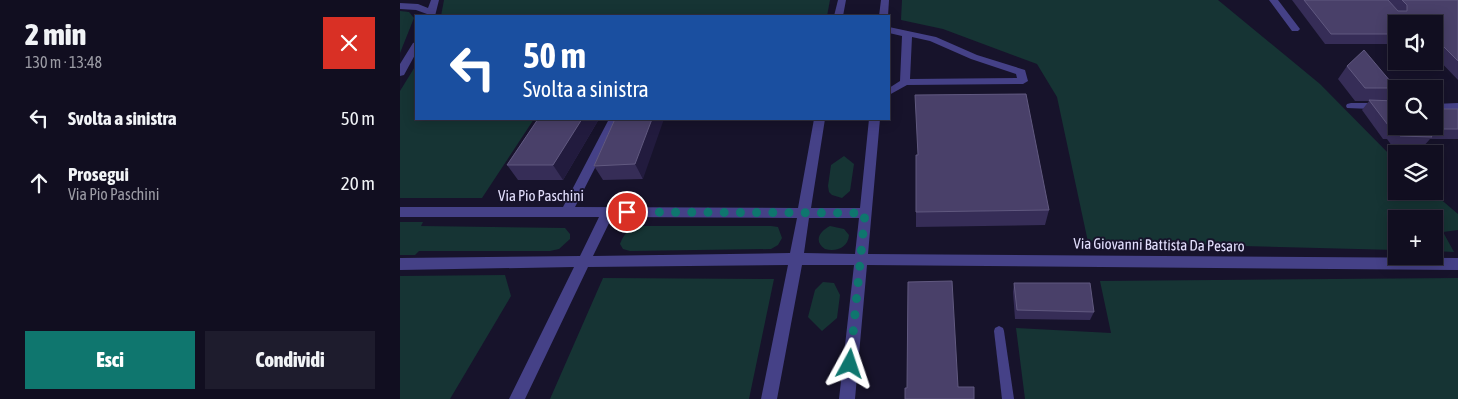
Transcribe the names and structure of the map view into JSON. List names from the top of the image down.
{
  "streets": {
    "street": ["Via Pio Paschini", "Via Giovanni Battista Da Pesaro"]
  },
  "page": {
    "heading": ["2 min", "130 m · 13:48"],
    "map_buttons": "+",
    "turn": ["50 m", "Svolta a sinistra"],
    "list": [
      {
        "name": "Svolta a sinistra",
        "value": "50 m"
      },
      {
        "name": "Prosegui",
        "note": "Via Pio Paschini",
        "value": "20 m"
      }
    ],
    "buttons": ["Esci", "Condividi"]
  }
}
